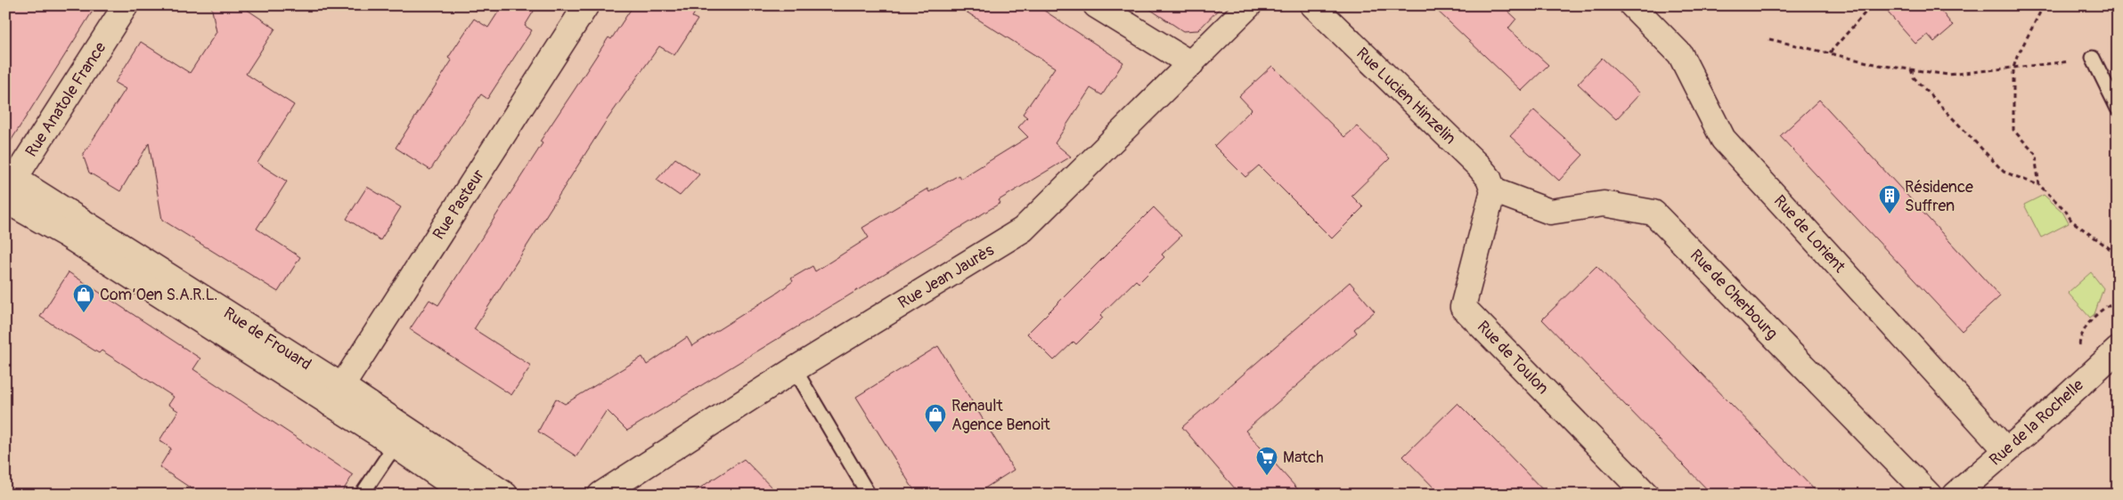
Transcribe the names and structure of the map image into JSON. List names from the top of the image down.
{
  "streets": {
    "street": [
      "Rue Lucien Hinzelin",
      "Rue Anatole France",
      "Rue Pasteur",
      "Rue de Lorient",
      "Rue Jean Jaurès",
      "Rue de Cherbourg",
      "Rue de Frouard",
      "Rue de Toulon",
      "Rue de la Rochelle"
    ]
  },
  "crossings": [
    ["Rue Lucien Hinzelin", "Rue de Cherbourg"],
    ["Rue Lucien Hinzelin", "Rue de Toulon"],
    ["Rue Anatole France", "Rue de Frouard"],
    ["Rue Pasteur", "Rue de Frouard"],
    ["Rue de Lorient", "Rue de la Rochelle"],
    ["Rue de Cherbourg", "Rue de Toulon"]
  ],
  "places": {
    "building": ["Résidence Suffren"],
    "shop": ["Com’Oen S.A.R.L.", "Renault Agence Benoit"],
    "supermarket": ["Match"]
  }
}
